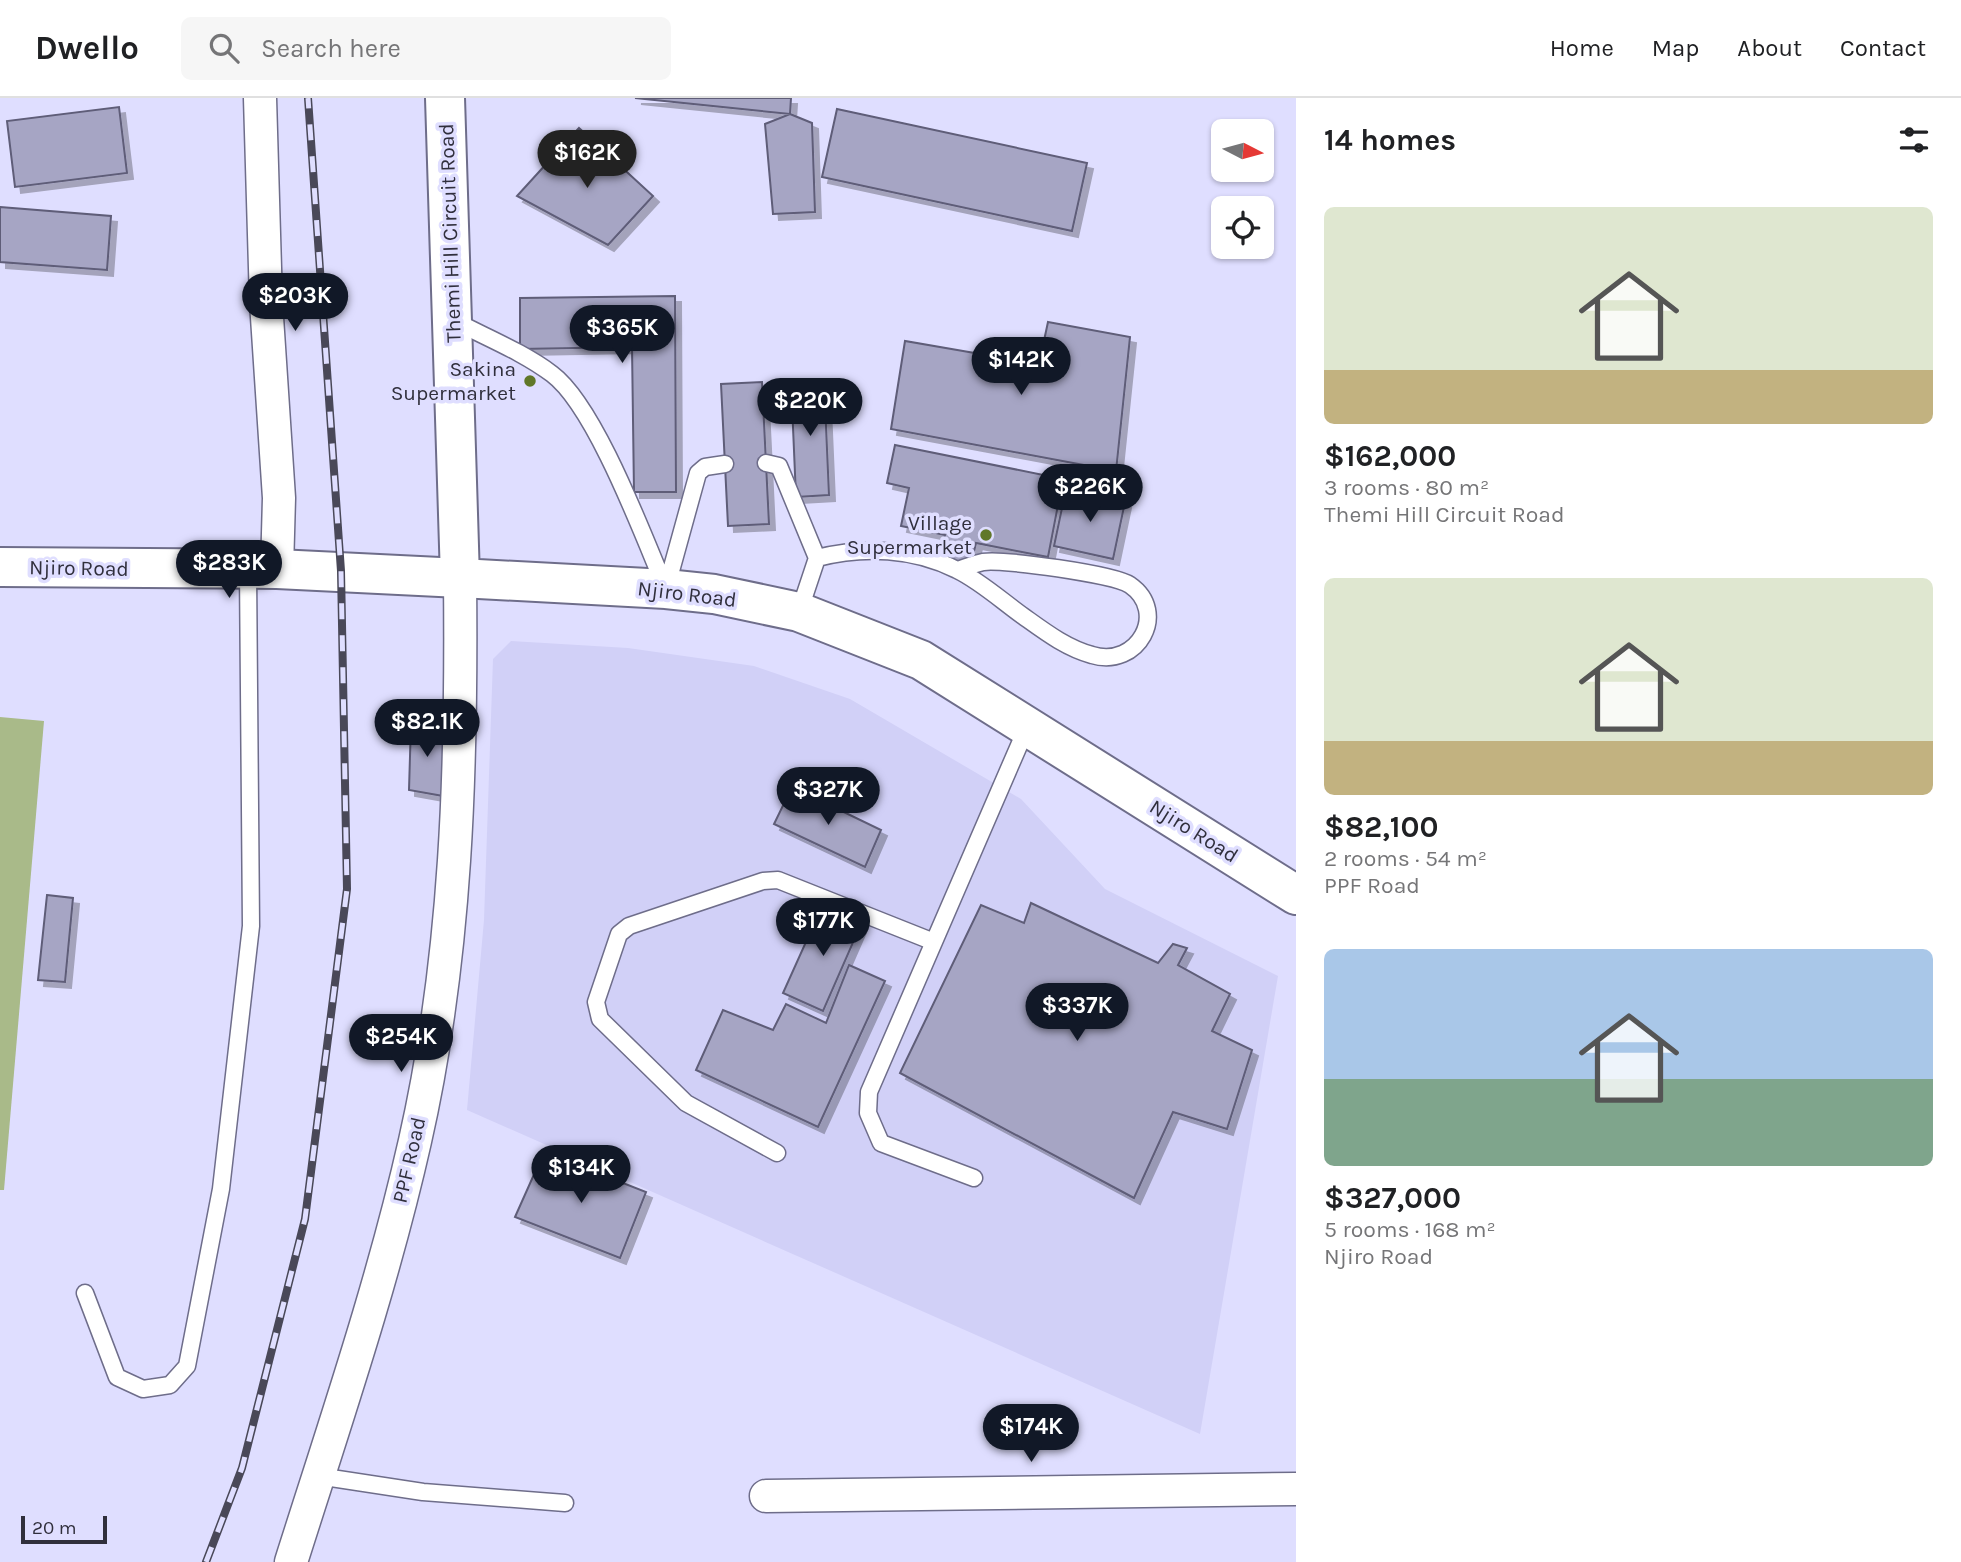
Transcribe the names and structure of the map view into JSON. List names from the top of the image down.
{
  "streets": {
    "street": ["Themi Hill Circuit Road", "Njiro Road", "PPF Road"]
  },
  "crossings": [
    ["Themi Hill Circuit Road", "Njiro Road"],
    ["Themi Hill Circuit Road", "PPF Road"],
    ["Njiro Road", "PPF Road"]
  ],
  "places": ["Sakina Supermarket", "Village Supermarket"],
  "scale_bar": "20 m",
  "north": "right",
  "page": {
    "header": "Dwello",
    "search": "Search here",
    "nav": [
      "Home",
      "Map",
      "About",
      "Contact"
    ],
    "heading": "14 homes",
    "price": [
      "$162K",
      "$203K",
      "$365K",
      "$142K",
      "$220K",
      "$226K",
      "$283K",
      "$82.1K",
      "$327K",
      "$177K",
      "$337K",
      "$254K",
      "$134K",
      "$174K"
    ],
    "list": [
      {
        "name": "$162,000",
        "note": "3 rooms · 80 m² · Themi Hill Circuit Road"
      },
      {
        "name": "$82,100",
        "note": "2 rooms · 54 m² · PPF Road"
      },
      {
        "name": "$327,000",
        "note": "5 rooms · 168 m² · Njiro Road"
      }
    ],
    "scale": "20 m"
  }
}
